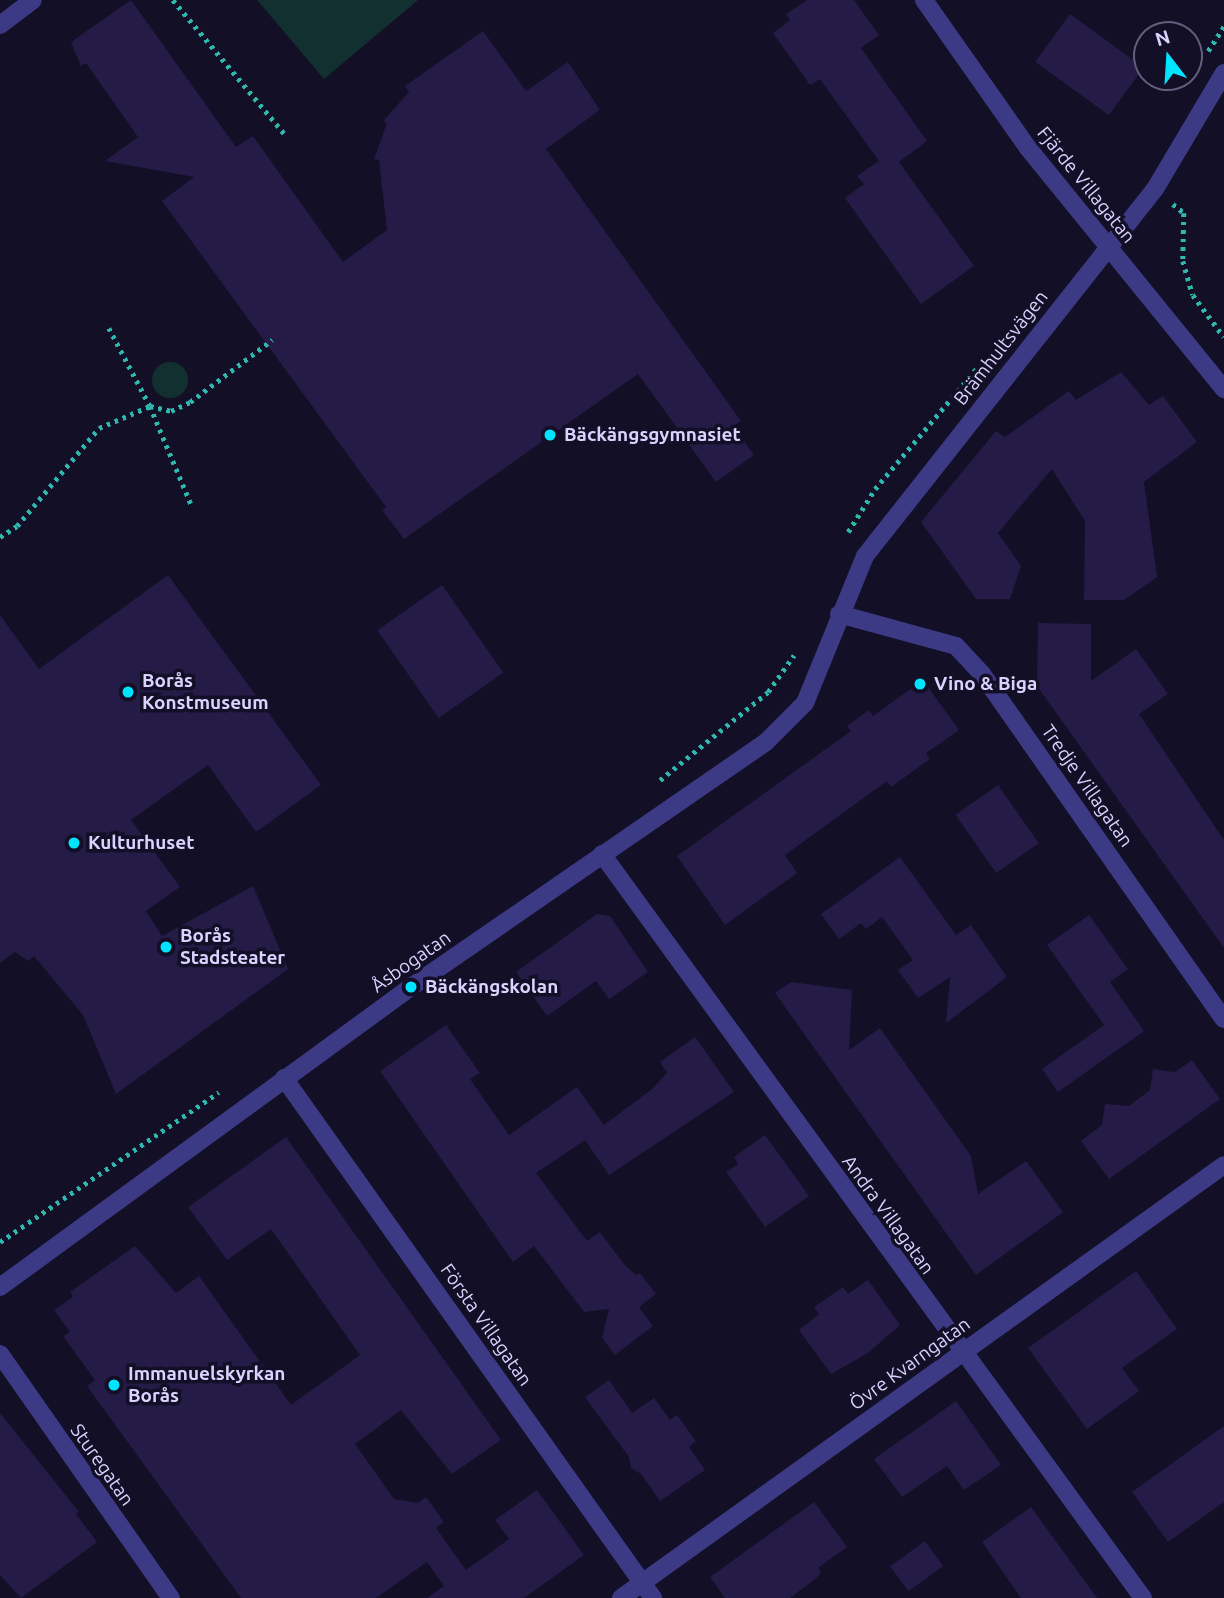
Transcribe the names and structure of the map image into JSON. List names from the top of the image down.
{
  "streets": {
    "street": [
      "Fjärde Villagatan",
      "Brämhultsvägen",
      "Tredje Villagatan",
      "Åsbogatan",
      "Andra Villagatan",
      "Första Villagatan",
      "Övre Kvarngatan",
      "Sturegatan"
    ]
  },
  "crossings": [
    ["Fjärde Villagatan", "Brämhultsvägen"],
    ["Brämhultsvägen", "Tredje Villagatan"],
    ["Brämhultsvägen", "Åsbogatan"],
    ["Åsbogatan", "Andra Villagatan"],
    ["Åsbogatan", "Första Villagatan"],
    ["Andra Villagatan", "Övre Kvarngatan"],
    ["Första Villagatan", "Övre Kvarngatan"]
  ],
  "places": [
    "Bäckängsgymnasiet",
    "Vino & Biga",
    "Borås Konstmuseum",
    "Kulturhuset",
    "Borås Stadsteater",
    "Bäckängskolan",
    "Immanuelskyrkan Borås"
  ],
  "north": "top"
}
